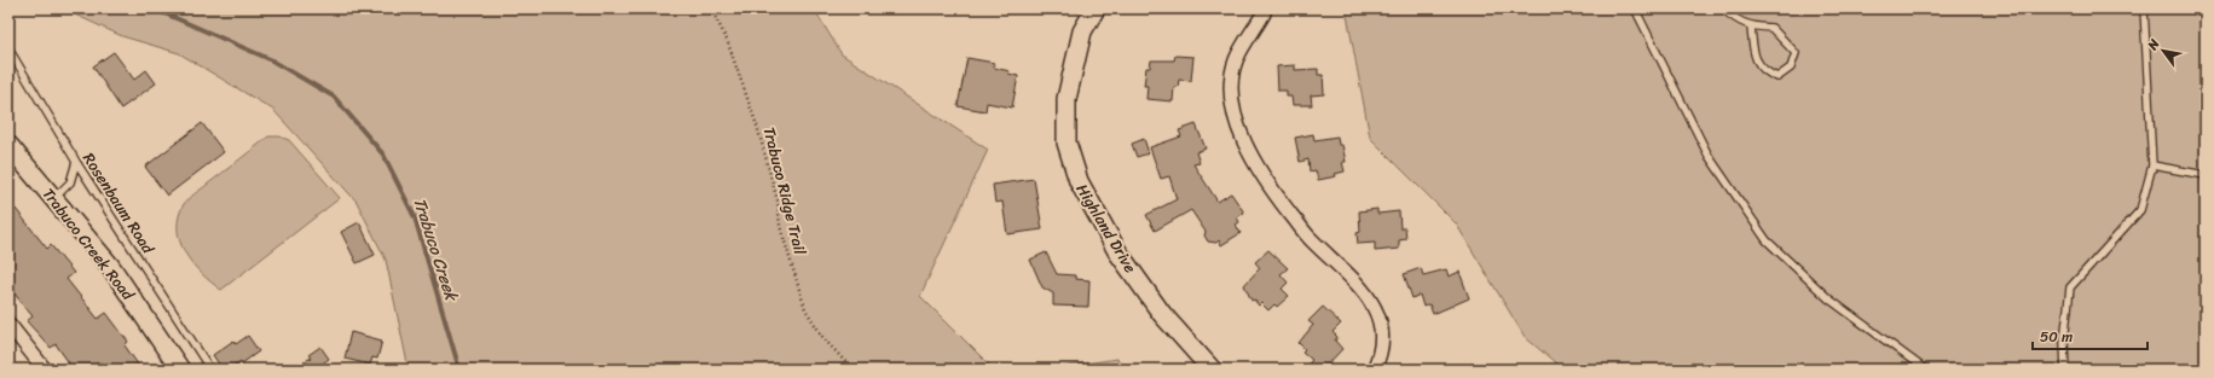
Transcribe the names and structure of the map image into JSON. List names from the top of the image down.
{
  "streets": {
    "street": ["Highland Drive", "Trabuco Creek Road"],
    "lane": ["Rosenbaum Road"],
    "path": ["Trabuco Ridge Trail"]
  },
  "water": ["Trabuco Creek"],
  "scale_bar": "50 m",
  "north": "top left"
}
